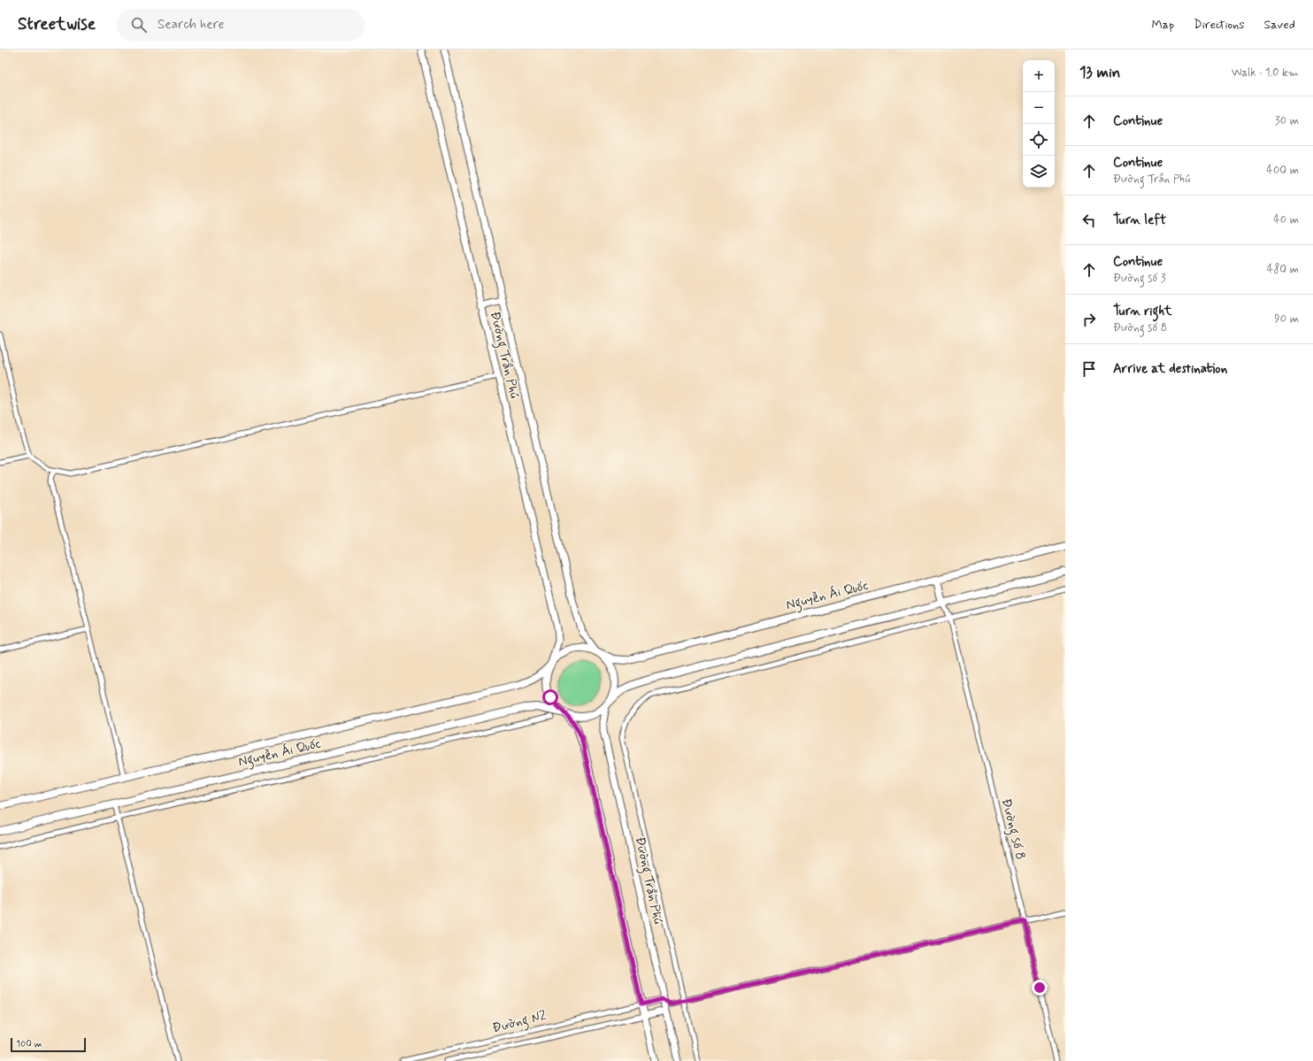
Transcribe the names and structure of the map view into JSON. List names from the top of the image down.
{
  "streets": {
    "main road": ["Đường Trần Phú", "Nguyễn Ái Quốc"],
    "street": ["Đường số 8", "Đường N2"]
  },
  "crossings": [
    ["Đường Trần Phú", "Nguyễn Ái Quốc"]
  ],
  "scale_bar": "100 m",
  "page": {
    "header": "Streetwise",
    "search": "Search here",
    "nav": ["Map", "Directions", "Saved"],
    "heading": ["13 min", "Walk · 1.0 km"],
    "map_buttons": ["+", "−"],
    "list": [
      ["Continue", "30 m"],
      ["Continue", "Đường Trần Phú", "400 m"],
      ["Turn left", "40 m"],
      ["Continue", "Đường số 3", "480 m"],
      ["Turn right", "Đường số 8", "90 m"],
      "Arrive at destination"
    ],
    "scale": "100 m"
  }
}
